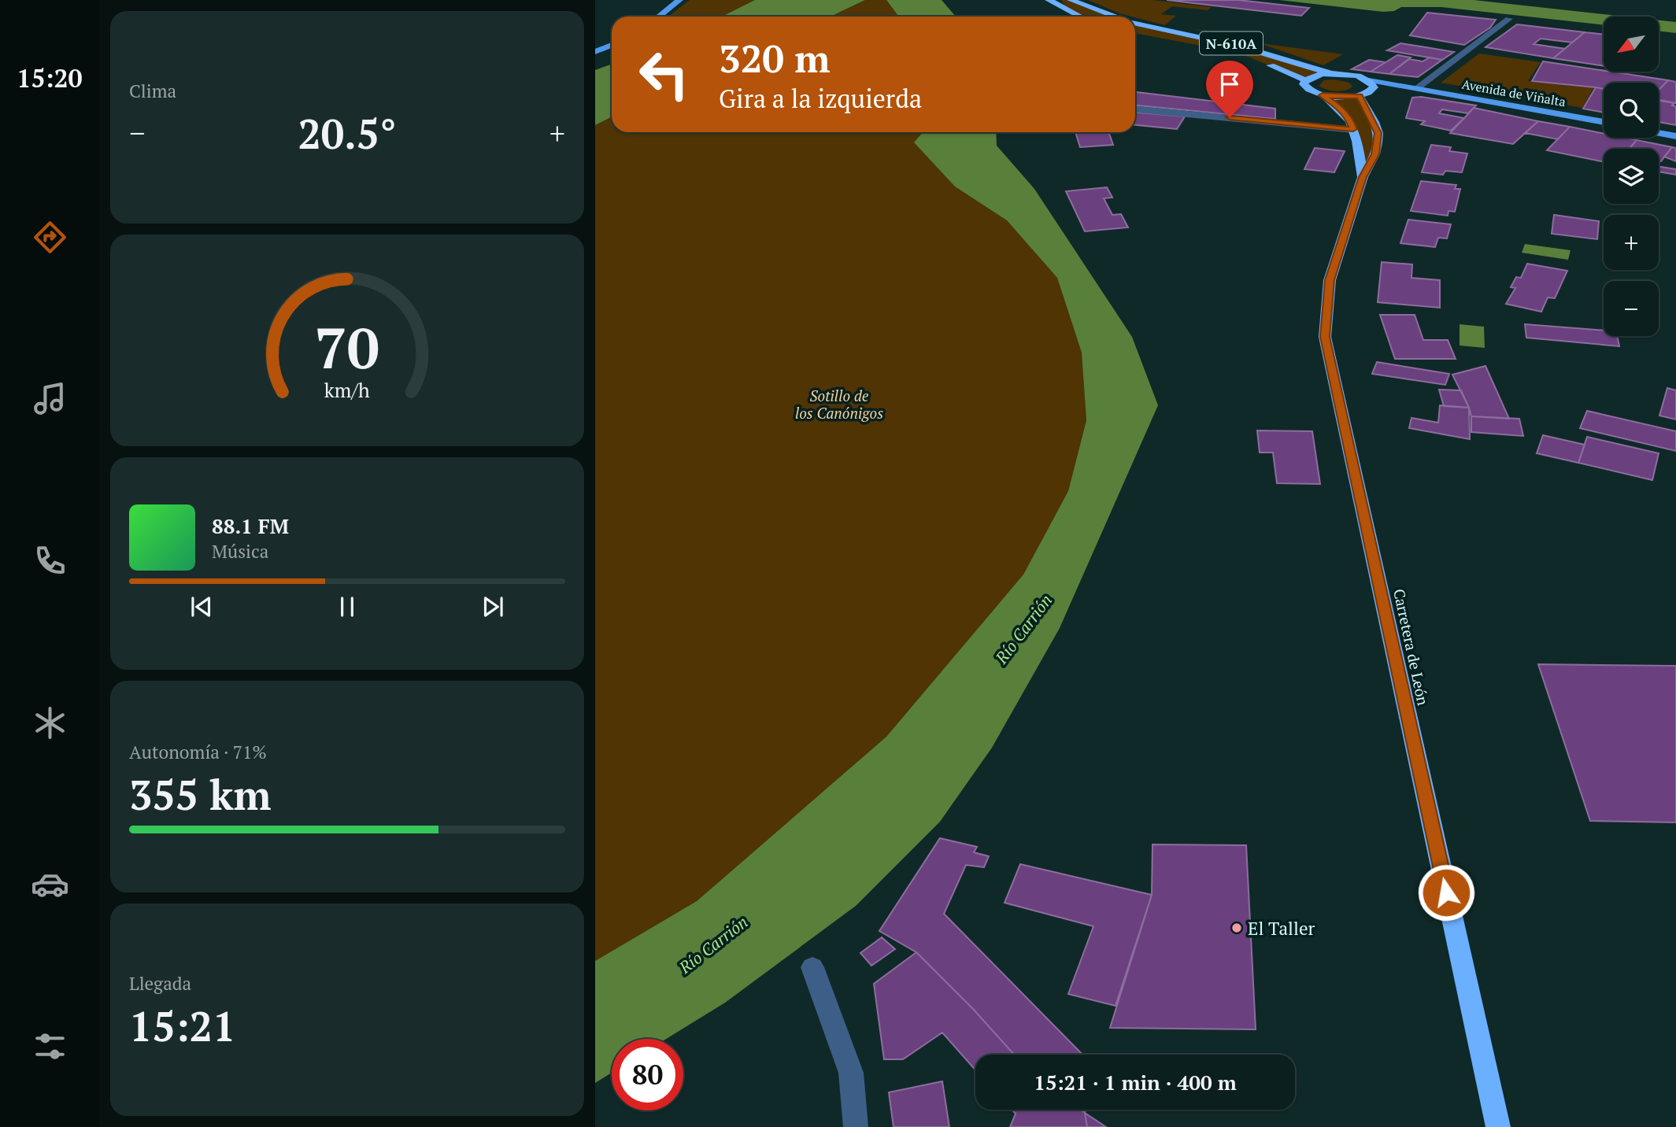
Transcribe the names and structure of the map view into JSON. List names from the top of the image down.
{
  "streets": {
    "highway": ["N-610A", "Carretera de León"],
    "main road": ["Avenida de Viñalta"]
  },
  "crossings": [
    ["N-610A", "Carretera de León"]
  ],
  "water": ["Río Carrión"],
  "parks": ["Sotillo de los Canónigos"],
  "places": ["El Taller"],
  "north": "bottom left",
  "page": {
    "tabs": "15:20",
    "tile": [
      "Clima",
      ["Autonomía · 71%", "355 km"],
      ["Llegada", "15:21"]
    ],
    "map_buttons": ["+", "−"],
    "turn": ["320 m", "Gira a la izquierda"],
    "heat": ["−", "20.5°", "+"],
    "song": ["88.1 FM", "Música"],
    "limit": "80",
    "trip": "15:21 · 1 min · 400 m",
    "gauge": ["70", "km/h"]
  }
}
